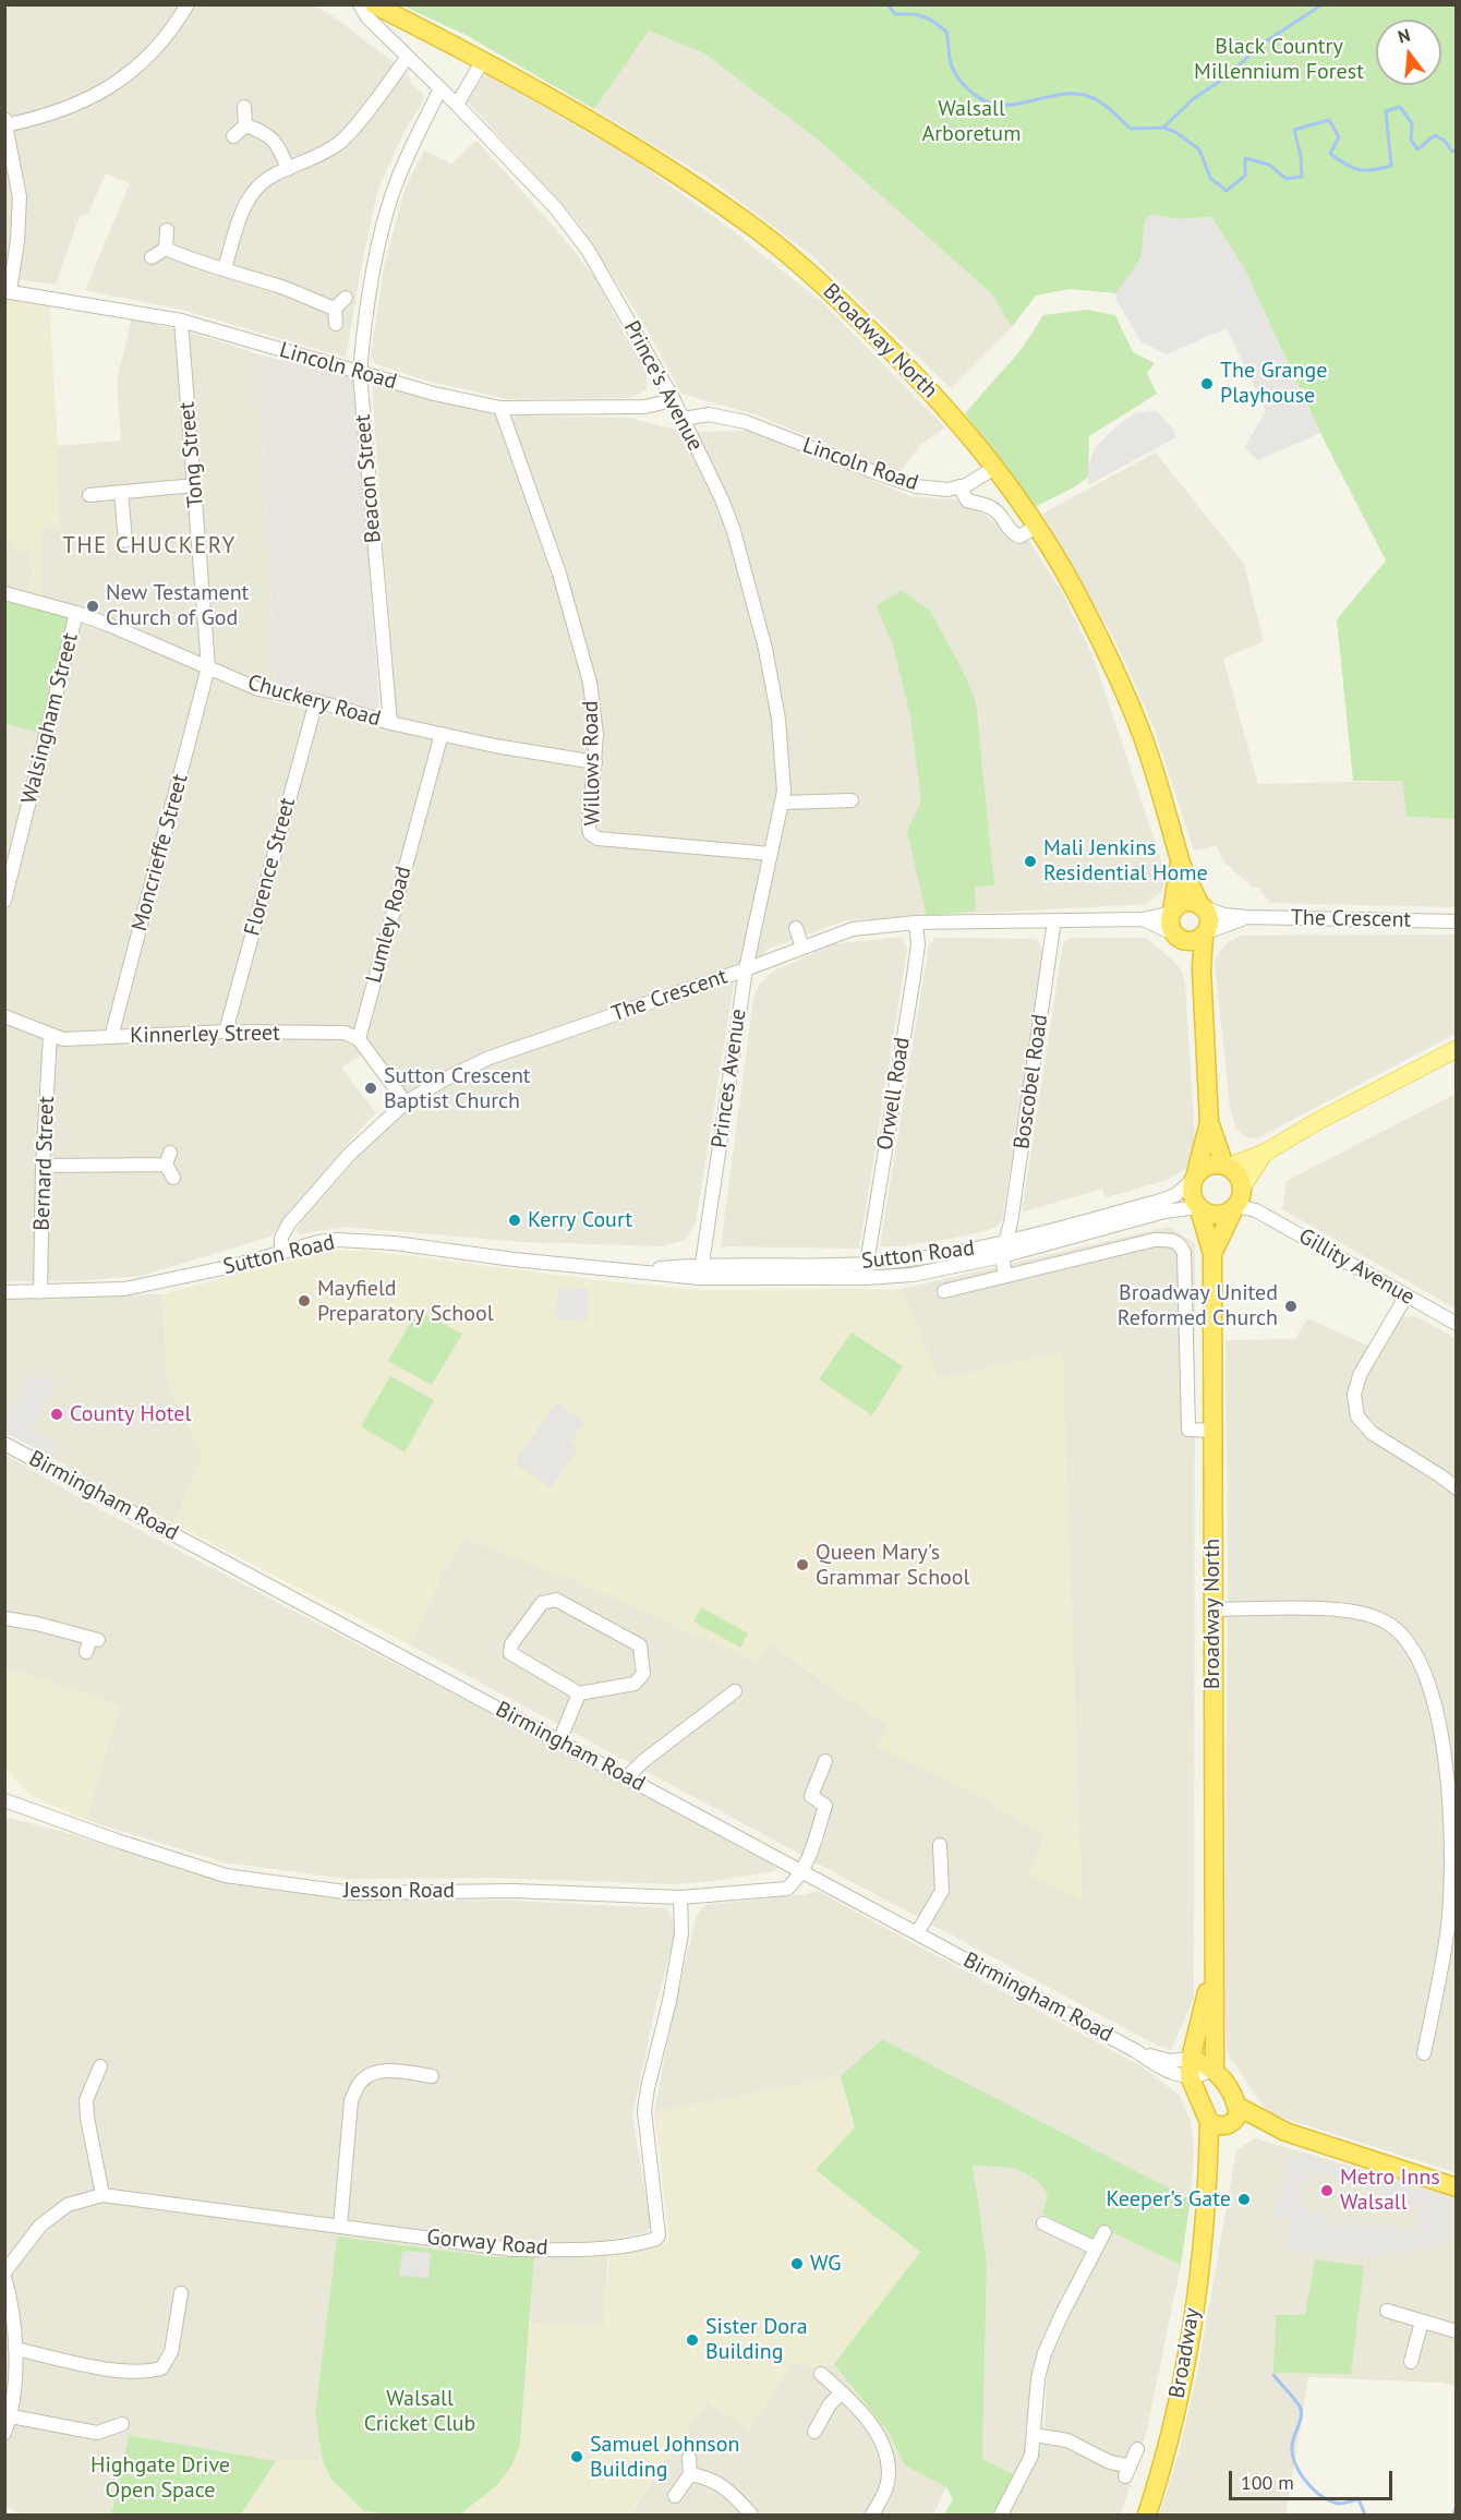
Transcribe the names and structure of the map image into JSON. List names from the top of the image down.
{
  "streets": {
    "highway": ["Broadway North", "Broadway"],
    "street": [
      "Lincoln Road",
      "Prince's Avenue",
      "Tong Street",
      "Beacon Street",
      "Chuckery Road",
      "Walsingham Street",
      "Willows Road",
      "Moncrieffe Street",
      "Florence Street",
      "The Crescent",
      "Lumley Road",
      "Kinnerley Street",
      "Princes Avenue",
      "Boscobel Road",
      "Orwell Road",
      "Bernard Street",
      "Sutton Road",
      "Gillity Avenue",
      "Birmingham Road",
      "Jesson Road",
      "Gorway Road"
    ]
  },
  "crossings": [
    ["Broadway North", "Lincoln Road"],
    ["Broadway North", "The Crescent"],
    ["Broadway North", "Sutton Road"],
    ["Broadway North", "Gillity Avenue"],
    ["Broadway North", "Birmingham Road"],
    ["Lincoln Road", "Prince's Avenue"],
    ["Lincoln Road", "Tong Street"],
    ["Lincoln Road", "Beacon Street"],
    ["Lincoln Road", "Willows Road"],
    ["Prince's Avenue", "Beacon Street"],
    ["Prince's Avenue", "Willows Road"],
    ["Prince's Avenue", "Princes Avenue"],
    ["Tong Street", "Chuckery Road"],
    ["Tong Street", "Moncrieffe Street"],
    ["Beacon Street", "Chuckery Road"],
    ["Chuckery Road", "Walsingham Street"],
    ["Chuckery Road", "Willows Road"],
    ["Chuckery Road", "Moncrieffe Street"],
    ["Chuckery Road", "Florence Street"],
    ["Chuckery Road", "Lumley Road"],
    ["Willows Road", "Princes Avenue"],
    ["Moncrieffe Street", "Kinnerley Street"],
    ["Florence Street", "Kinnerley Street"],
    ["The Crescent", "Princes Avenue"],
    ["The Crescent", "Boscobel Road"],
    ["The Crescent", "Orwell Road"],
    ["The Crescent", "Sutton Road"],
    ["Lumley Road", "Kinnerley Street"],
    ["Kinnerley Street", "Bernard Street"],
    ["Princes Avenue", "Sutton Road"],
    ["Boscobel Road", "Sutton Road"],
    ["Orwell Road", "Sutton Road"],
    ["Bernard Street", "Sutton Road"],
    ["Sutton Road", "Gillity Avenue"],
    ["Birmingham Road", "Jesson Road"],
    ["Jesson Road", "Gorway Road"]
  ],
  "districts": ["THE CHUCKERY"],
  "parks": [
    "Black Country Millennium Forest",
    "Walsall Arboretum",
    "Walsall Cricket Club",
    "Highgate Drive Open Space"
  ],
  "places": [
    "The Grange Playhouse",
    "New Testament Church of God",
    "Mali Jenkins Residential Home",
    "Sutton Crescent Baptist Church",
    "Kerry Court",
    "Mayfield Preparatory School",
    "Broadway United Reformed Church",
    "County Hotel",
    "Queen Mary's Grammar School",
    "Metro Inns Walsall",
    "Keeper’s Gate",
    "WG",
    "Sister Dora Building",
    "Samuel Johnson Building"
  ],
  "scale_bar": "100 m",
  "north": "top"
}
